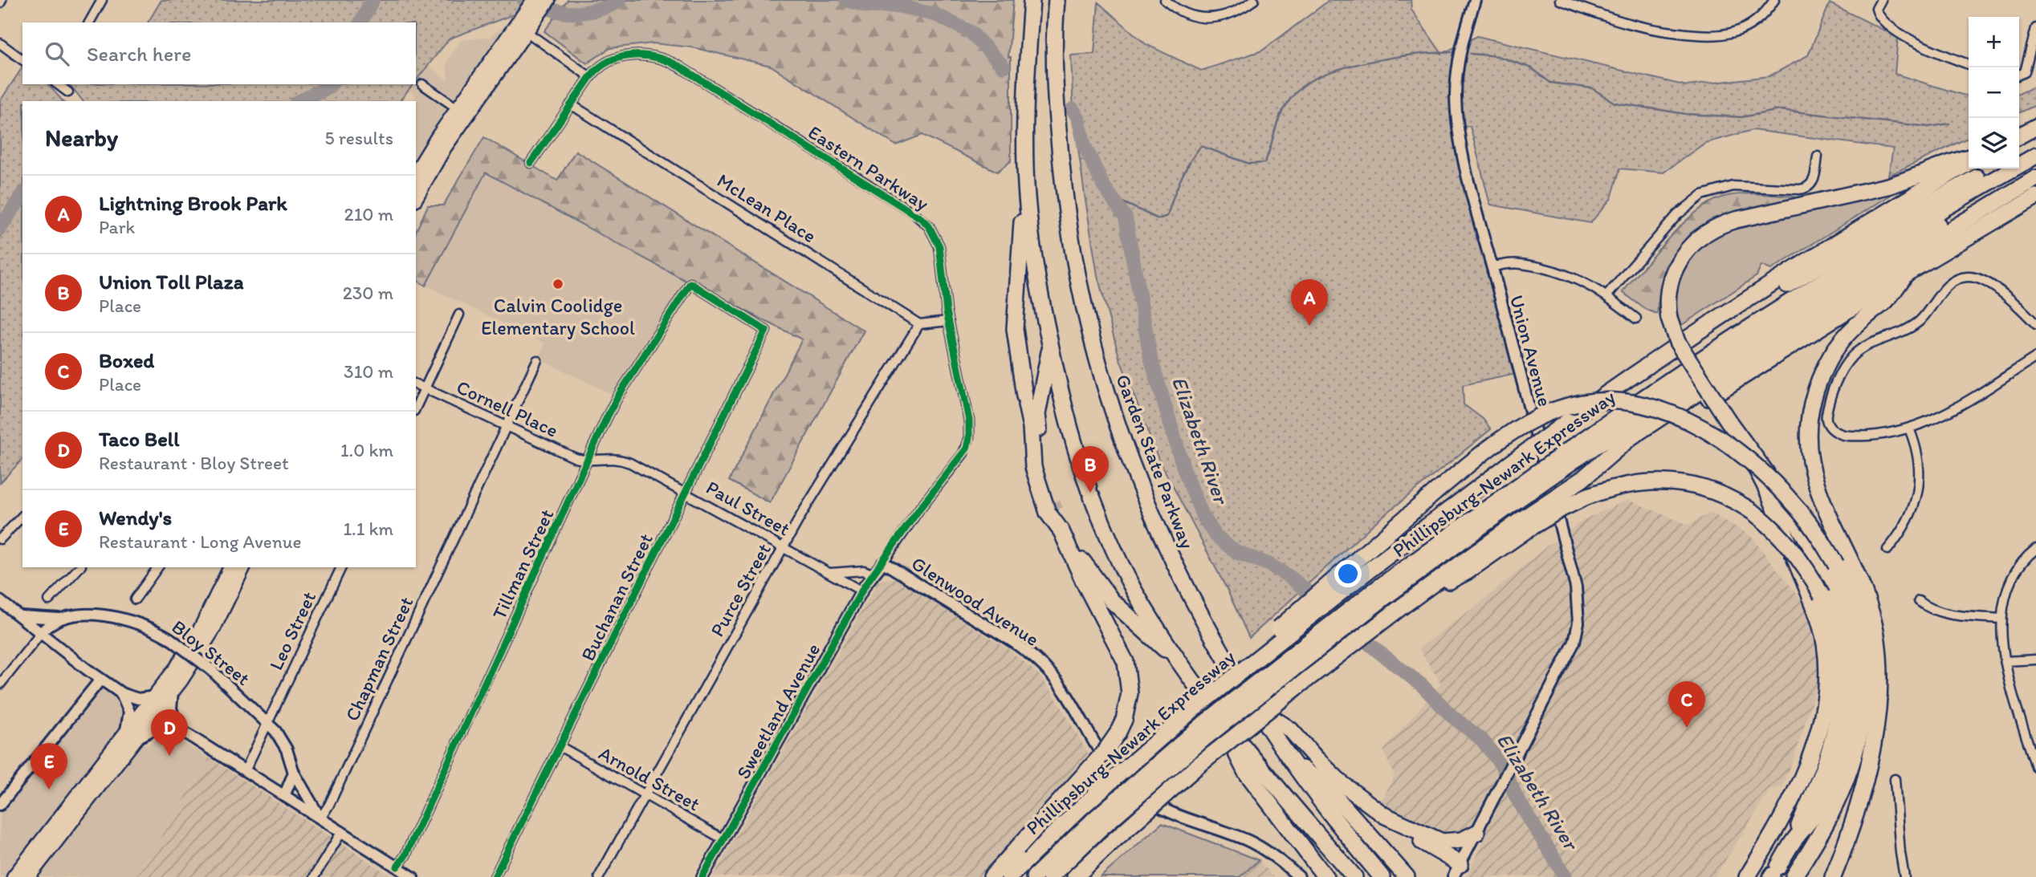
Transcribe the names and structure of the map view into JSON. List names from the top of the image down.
{
  "streets": {
    "highway": ["Garden State Parkway", "Phillipsburg-Newark Expressway"],
    "street": [
      "Eastern Parkway",
      "McLean Place",
      "Union Avenue",
      "Cornell Place",
      "Paul Street",
      "Tillman Street",
      "Purce Street",
      "Buchanan Street",
      "Glenwood Avenue",
      "Leo Street",
      "Bloy Street",
      "Chapman Street",
      "Sweetland Avenue",
      "Arnold Street"
    ]
  },
  "crossings": [
    ["Eastern Parkway", "McLean Place"],
    ["Eastern Parkway", "Glenwood Avenue"],
    ["Eastern Parkway", "Sweetland Avenue"],
    ["McLean Place", "Purce Street"],
    ["Cornell Place", "Paul Street"],
    ["Cornell Place", "Tillman Street"],
    ["Cornell Place", "Chapman Street"],
    ["Paul Street", "Tillman Street"],
    ["Paul Street", "Purce Street"],
    ["Paul Street", "Buchanan Street"],
    ["Paul Street", "Sweetland Avenue"],
    ["Tillman Street", "Buchanan Street"],
    ["Tillman Street", "Bloy Street"],
    ["Purce Street", "Arnold Street"],
    ["Buchanan Street", "Arnold Street"],
    ["Glenwood Avenue", "Sweetland Avenue"],
    ["Leo Street", "Bloy Street"],
    ["Bloy Street", "Chapman Street"],
    ["Sweetland Avenue", "Arnold Street"]
  ],
  "water": ["Elizabeth River"],
  "places": ["Calvin Coolidge Elementary School"],
  "page": {
    "map_buttons": ["+", "−"],
    "search": "Search here",
    "heading": ["Nearby", "5 results"],
    "list": [
      {
        "mark": "A",
        "name": "Lightning Brook Park",
        "note": "Park",
        "value": "210 m"
      },
      {
        "mark": "B",
        "name": "Union Toll Plaza",
        "note": "Place",
        "value": "230 m"
      },
      {
        "mark": "C",
        "name": "Boxed",
        "note": "Place",
        "value": "310 m"
      },
      {
        "mark": "D",
        "name": "Taco Bell",
        "note": "Restaurant · Bloy Street",
        "value": "1.0 km"
      },
      {
        "mark": "E",
        "name": "Wendy's",
        "note": "Restaurant · Long Avenue",
        "value": "1.1 km"
      }
    ],
    "pins": [
      "A",
      "B",
      "C",
      "D",
      "E"
    ]
  }
}
